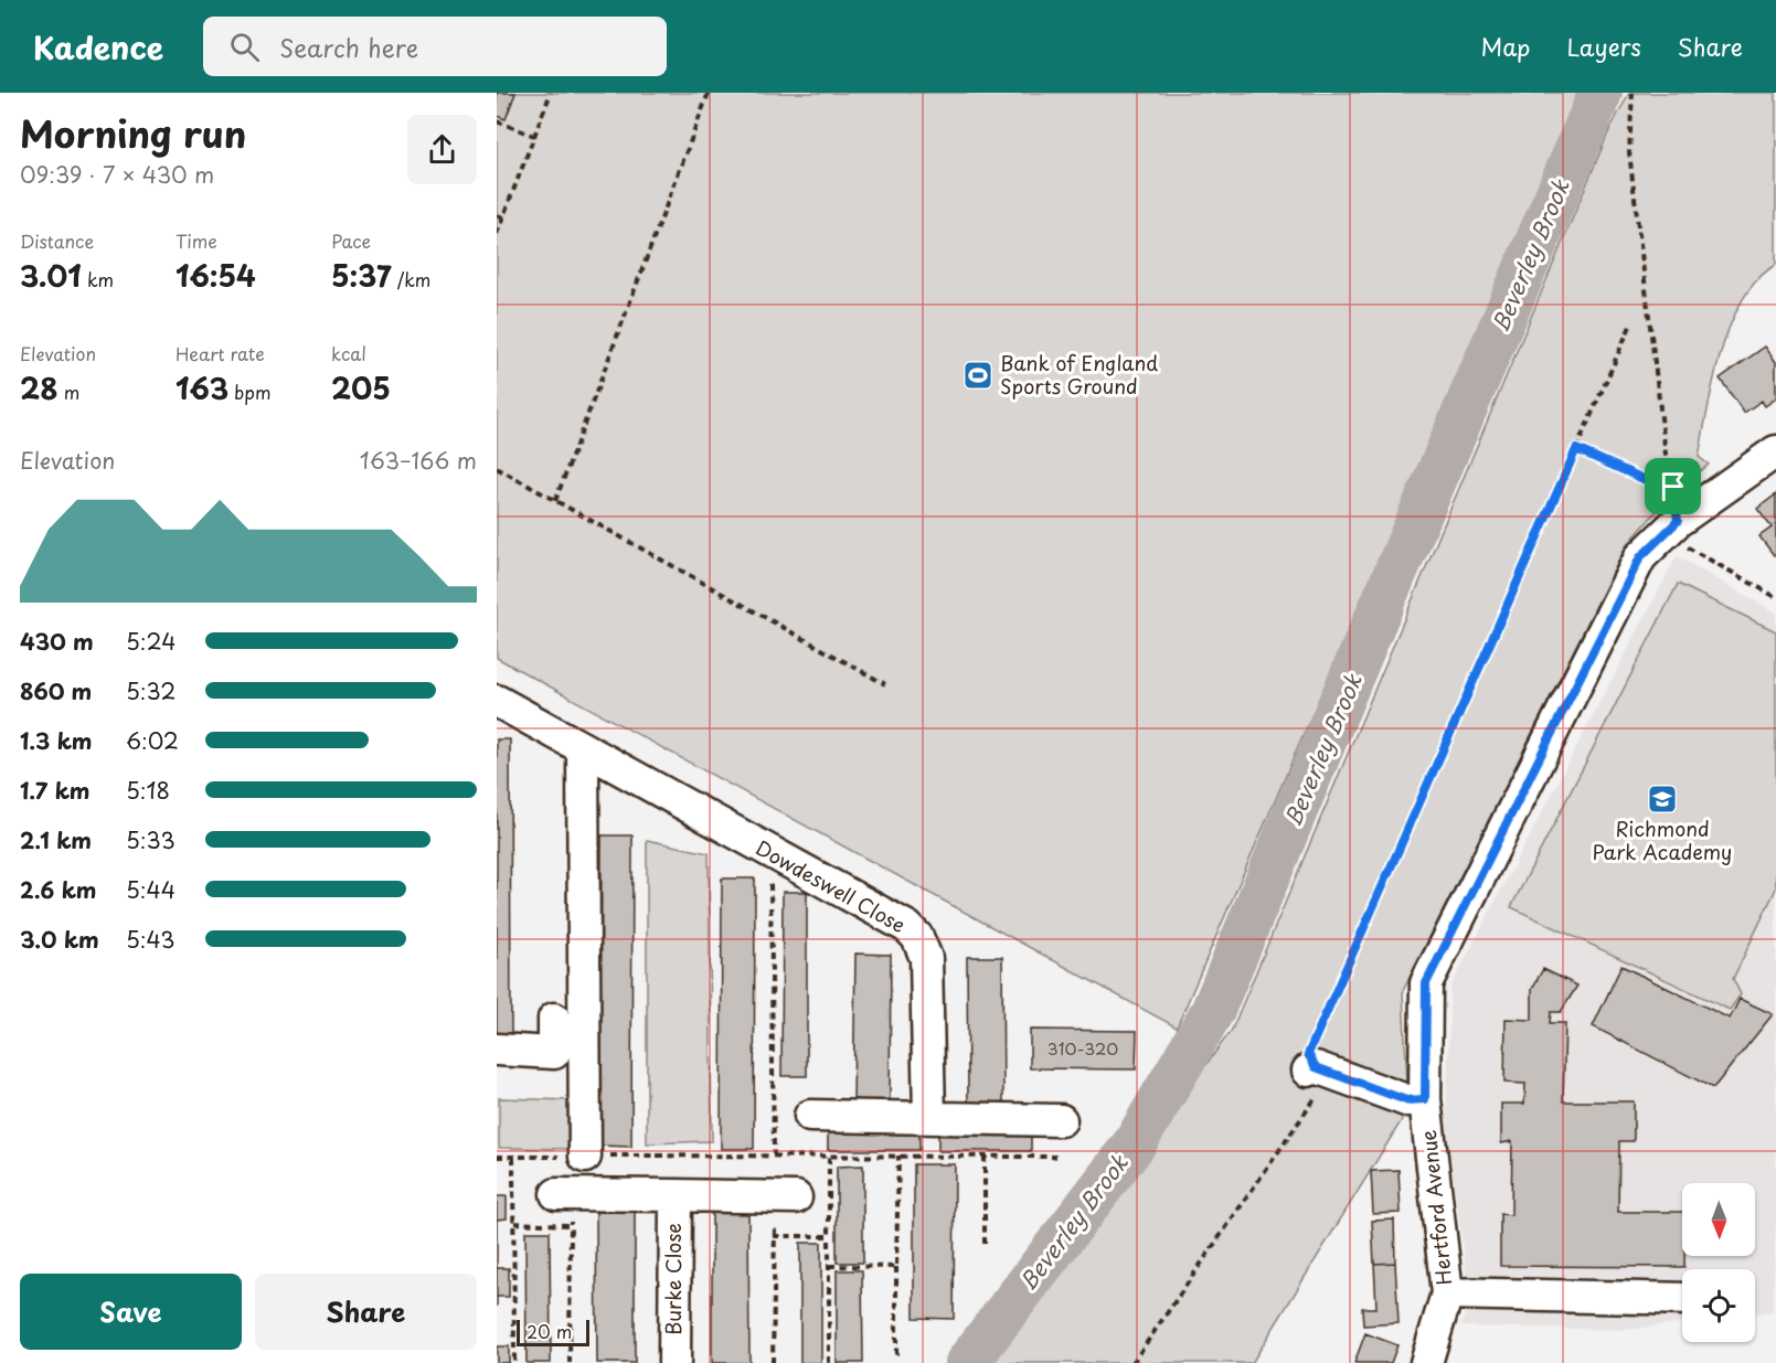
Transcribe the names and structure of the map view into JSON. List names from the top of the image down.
{
  "streets": {
    "street": ["Dowdeswell Close", "Hertford Avenue", "Burke Close"]
  },
  "water": ["Beverley Brook"],
  "places": {
    "sports": ["Bank of England Sports Ground"],
    "school or university": ["Richmond Park Academy"]
  },
  "house_numbers": ["310-320"],
  "scale_bar": "20 m",
  "north": "bottom",
  "page": {
    "header": "Kadence",
    "search": "Search here",
    "nav": ["Map", "Layers", "Share"],
    "heading": ["Morning run", "09:39 · 7 × 430 m"],
    "stats": [
      ["Distance", "3.01 km"],
      ["Time", "16:54"],
      ["Pace", "5:37 /km"],
      ["Elevation", "28 m"],
      ["Heart rate", "163 bpm"],
      ["kcal", "205"]
    ],
    "chart": ["Elevation", "163–166 m"],
    "list": [
      {
        "name": "430 m",
        "note": "5:24"
      },
      {
        "name": "860 m",
        "note": "5:32"
      },
      {
        "name": "1.3 km",
        "note": "6:02"
      },
      {
        "name": "1.7 km",
        "note": "5:18"
      },
      {
        "name": "2.1 km",
        "note": "5:33"
      },
      {
        "name": "2.6 km",
        "note": "5:44"
      },
      {
        "name": "3.0 km",
        "note": "5:43"
      }
    ],
    "buttons": ["Save", "Share"],
    "scale": "20 m"
  }
}
